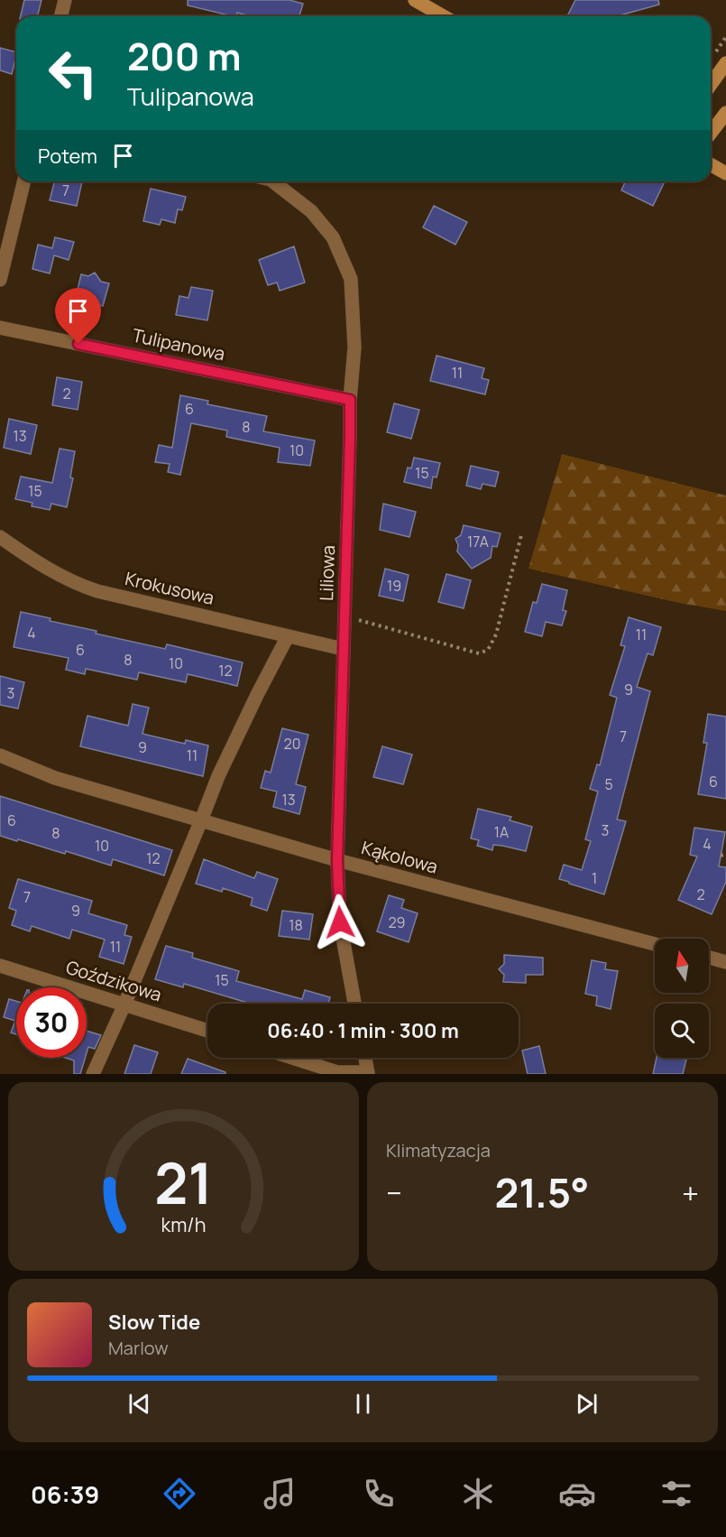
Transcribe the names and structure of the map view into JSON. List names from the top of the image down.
{
  "streets": {
    "street": [
      "Tulipanowa",
      "Liliowa",
      "Krokusowa",
      "Kąkolowa",
      "Goździkowa"
    ]
  },
  "crossings": [
    ["Tulipanowa", "Liliowa"],
    ["Liliowa", "Krokusowa"],
    ["Liliowa", "Kąkolowa"]
  ],
  "house_numbers": [
    "7",
    "11",
    "2",
    "6",
    "8",
    "13",
    "10",
    "15",
    "15",
    "17A",
    "19",
    "4",
    "11",
    "6",
    "8",
    "10",
    "12",
    "9",
    "3",
    "7",
    "20",
    "9",
    "11",
    "6",
    "5",
    "13",
    "6",
    "3",
    "1A",
    "8",
    "4",
    "10",
    "12",
    "1",
    "2",
    "7",
    "9",
    "29",
    "18",
    "11",
    "15"
  ],
  "north": "top",
  "page": {
    "turn": ["200 m", "Tulipanowa"],
    "then": "Potem",
    "limit": "30",
    "trip": "06:40 · 1 min · 300 m",
    "tile": "Klimatyzacja",
    "heat": ["−", "21.5°", "+"],
    "song": ["Slow Tide", "Marlow"],
    "tabs": "06:39",
    "gauge": ["21", "km/h"]
  }
}
